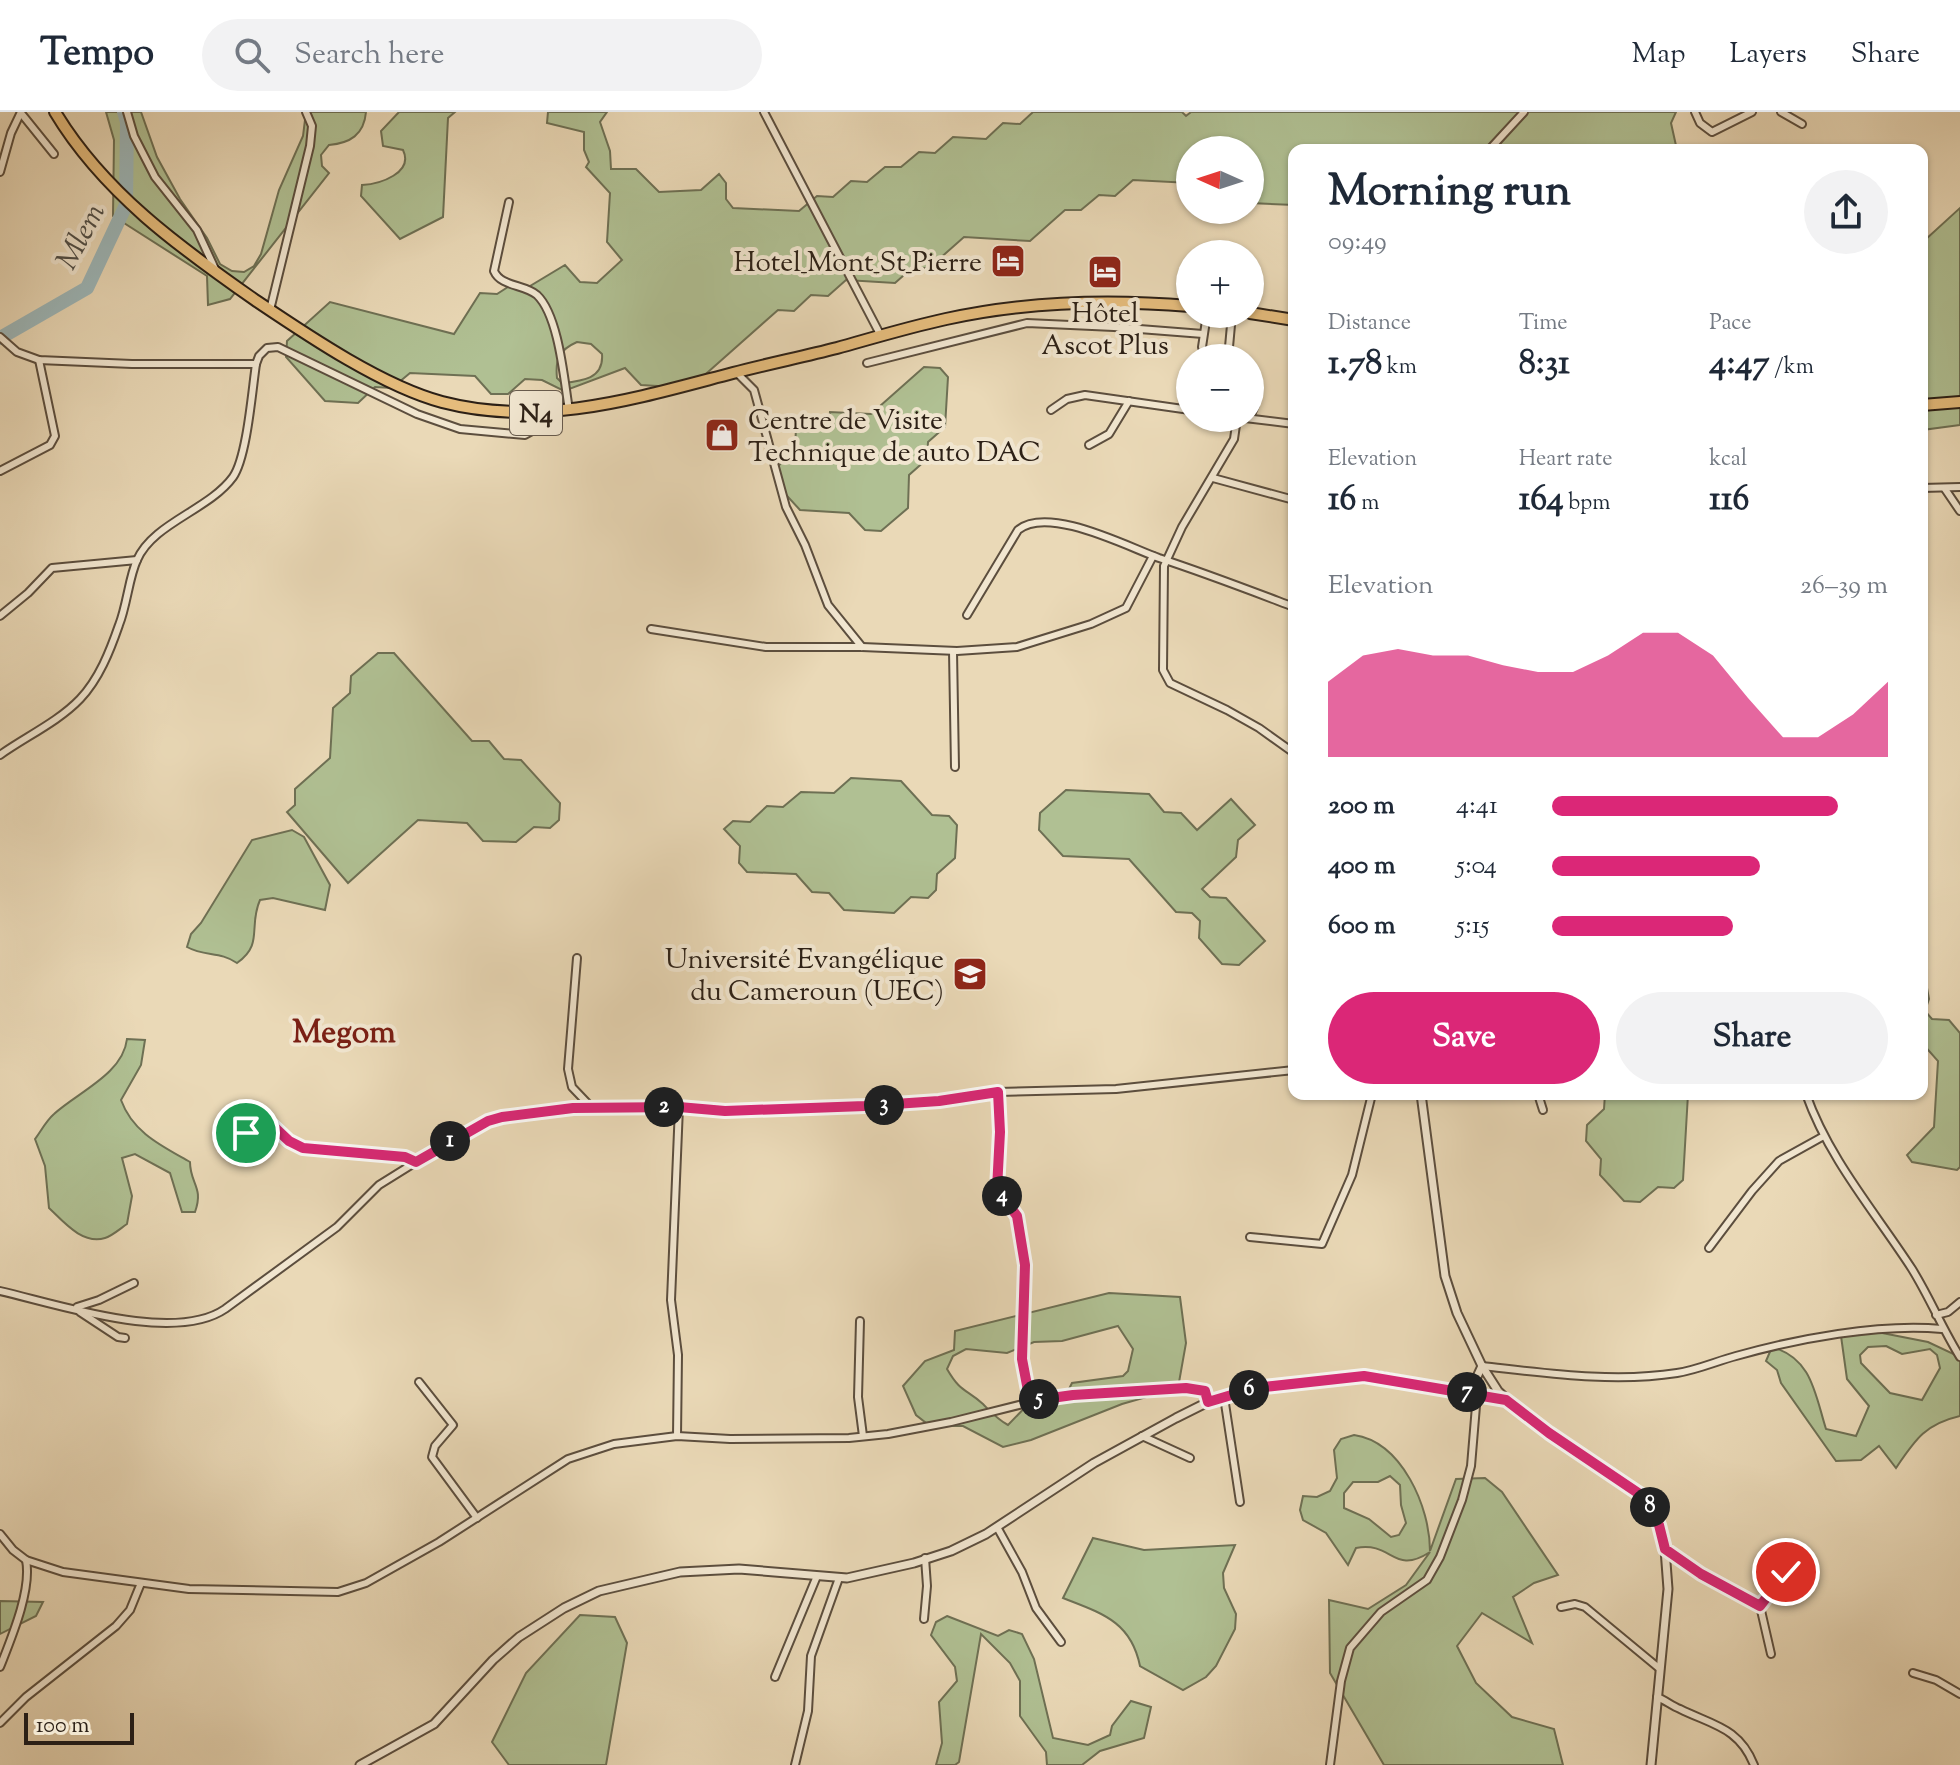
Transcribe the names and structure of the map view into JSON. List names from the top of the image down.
{
  "streets": {
    "highway": ["N4"]
  },
  "districts": ["Megom"],
  "water": ["Mlem"],
  "places": {
    "hotel": ["Hotel_Mont_St_Pierre", "Hôtel Ascot Plus"],
    "shop": ["Centre de Visite Technique de auto DAC"],
    "school or university": ["Université Evangélique du Cameroun (UEC)"]
  },
  "scale_bar": "100 m",
  "north": "left",
  "page": {
    "header": "Tempo",
    "search": "Search here",
    "nav": ["Map", "Layers", "Share"],
    "map_buttons": ["+", "−"],
    "heading": ["Morning run", "09:49"],
    "stats": [
      ["Distance", "1.78 km"],
      ["Time", "8:31"],
      ["Pace", "4:47 /km"],
      ["Elevation", "16 m"],
      ["Heart rate", "164 bpm"],
      ["kcal", "116"]
    ],
    "chart": ["Elevation", "26–39 m"],
    "list": [
      {
        "name": "200 m",
        "note": "4:41"
      },
      {
        "name": "400 m",
        "note": "5:04"
      },
      {
        "name": "600 m",
        "note": "5:15"
      }
    ],
    "buttons": ["Save", "Share"],
    "pins": [
      "3",
      "2",
      "1",
      "4",
      "6",
      "7",
      "5",
      "8"
    ],
    "scale": "100 m"
  }
}
